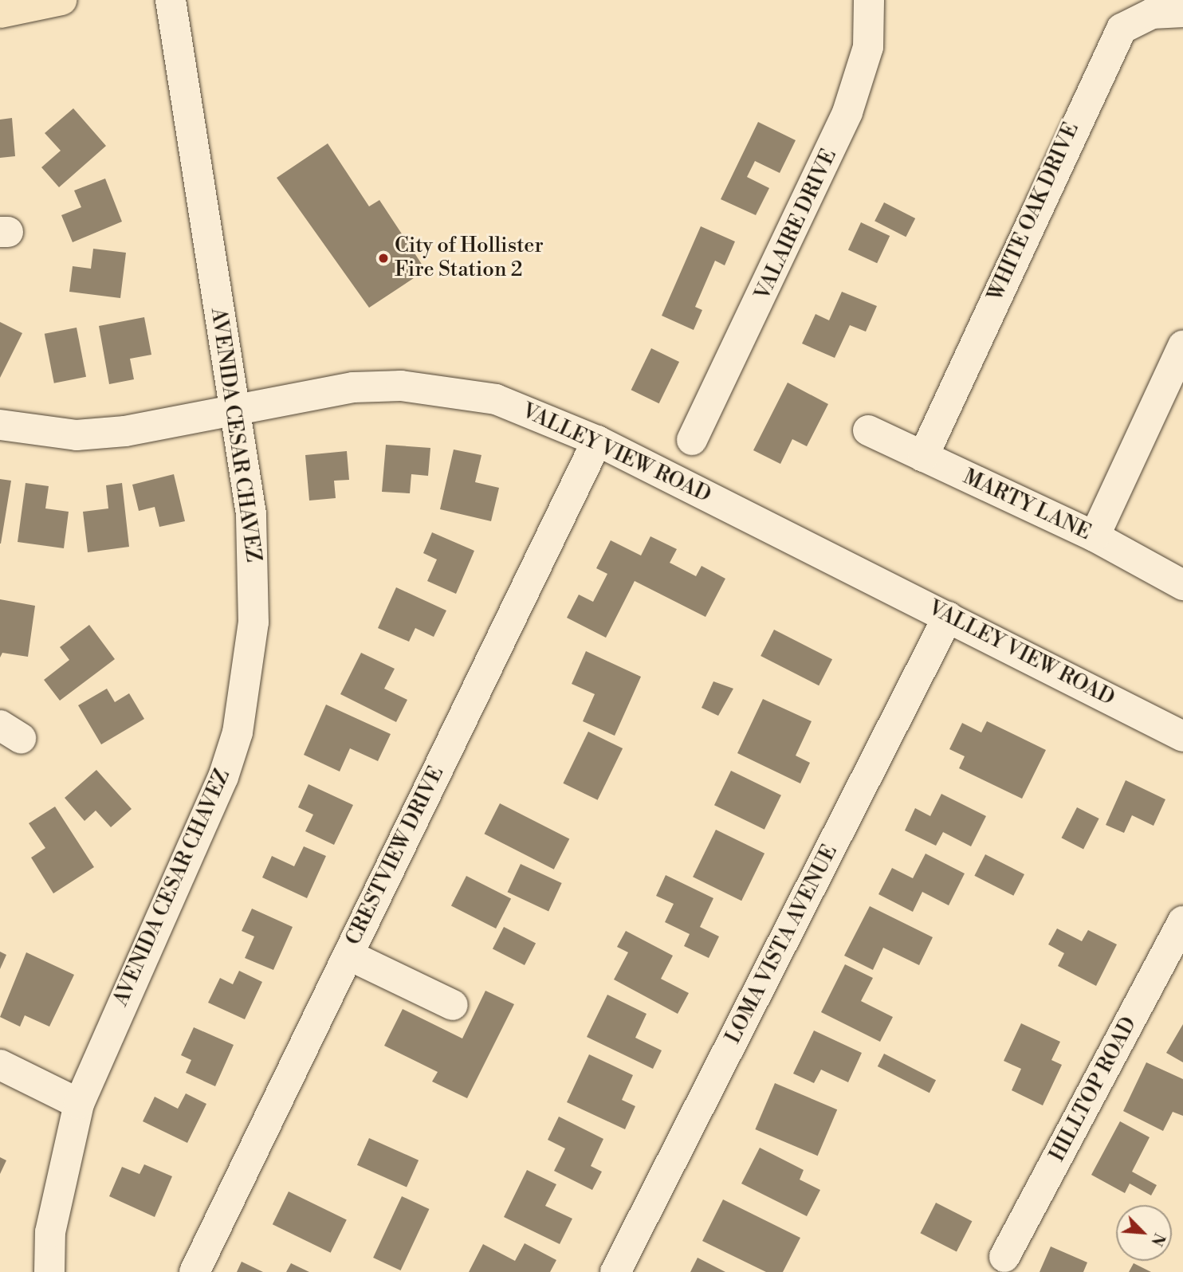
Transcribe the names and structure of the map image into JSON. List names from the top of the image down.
{
  "streets": {
    "street": [
      "WHITE OAK DRIVE",
      "VALAIRE DRIVE",
      "AVENIDA CESAR CHAVEZ",
      "VALLEY VIEW ROAD",
      "MARTY LANE",
      "CRESTVIEW DRIVE",
      "LOMA VISTA AVENUE",
      "HILLTOP ROAD"
    ]
  },
  "crossings": [
    ["WHITE OAK DRIVE", "MARTY LANE"],
    ["AVENIDA CESAR CHAVEZ", "VALLEY VIEW ROAD"],
    ["VALLEY VIEW ROAD", "CRESTVIEW DRIVE"],
    ["VALLEY VIEW ROAD", "LOMA VISTA AVENUE"]
  ],
  "places": ["City of Hollister Fire Station 2"],
  "north": "bottom right"
}
